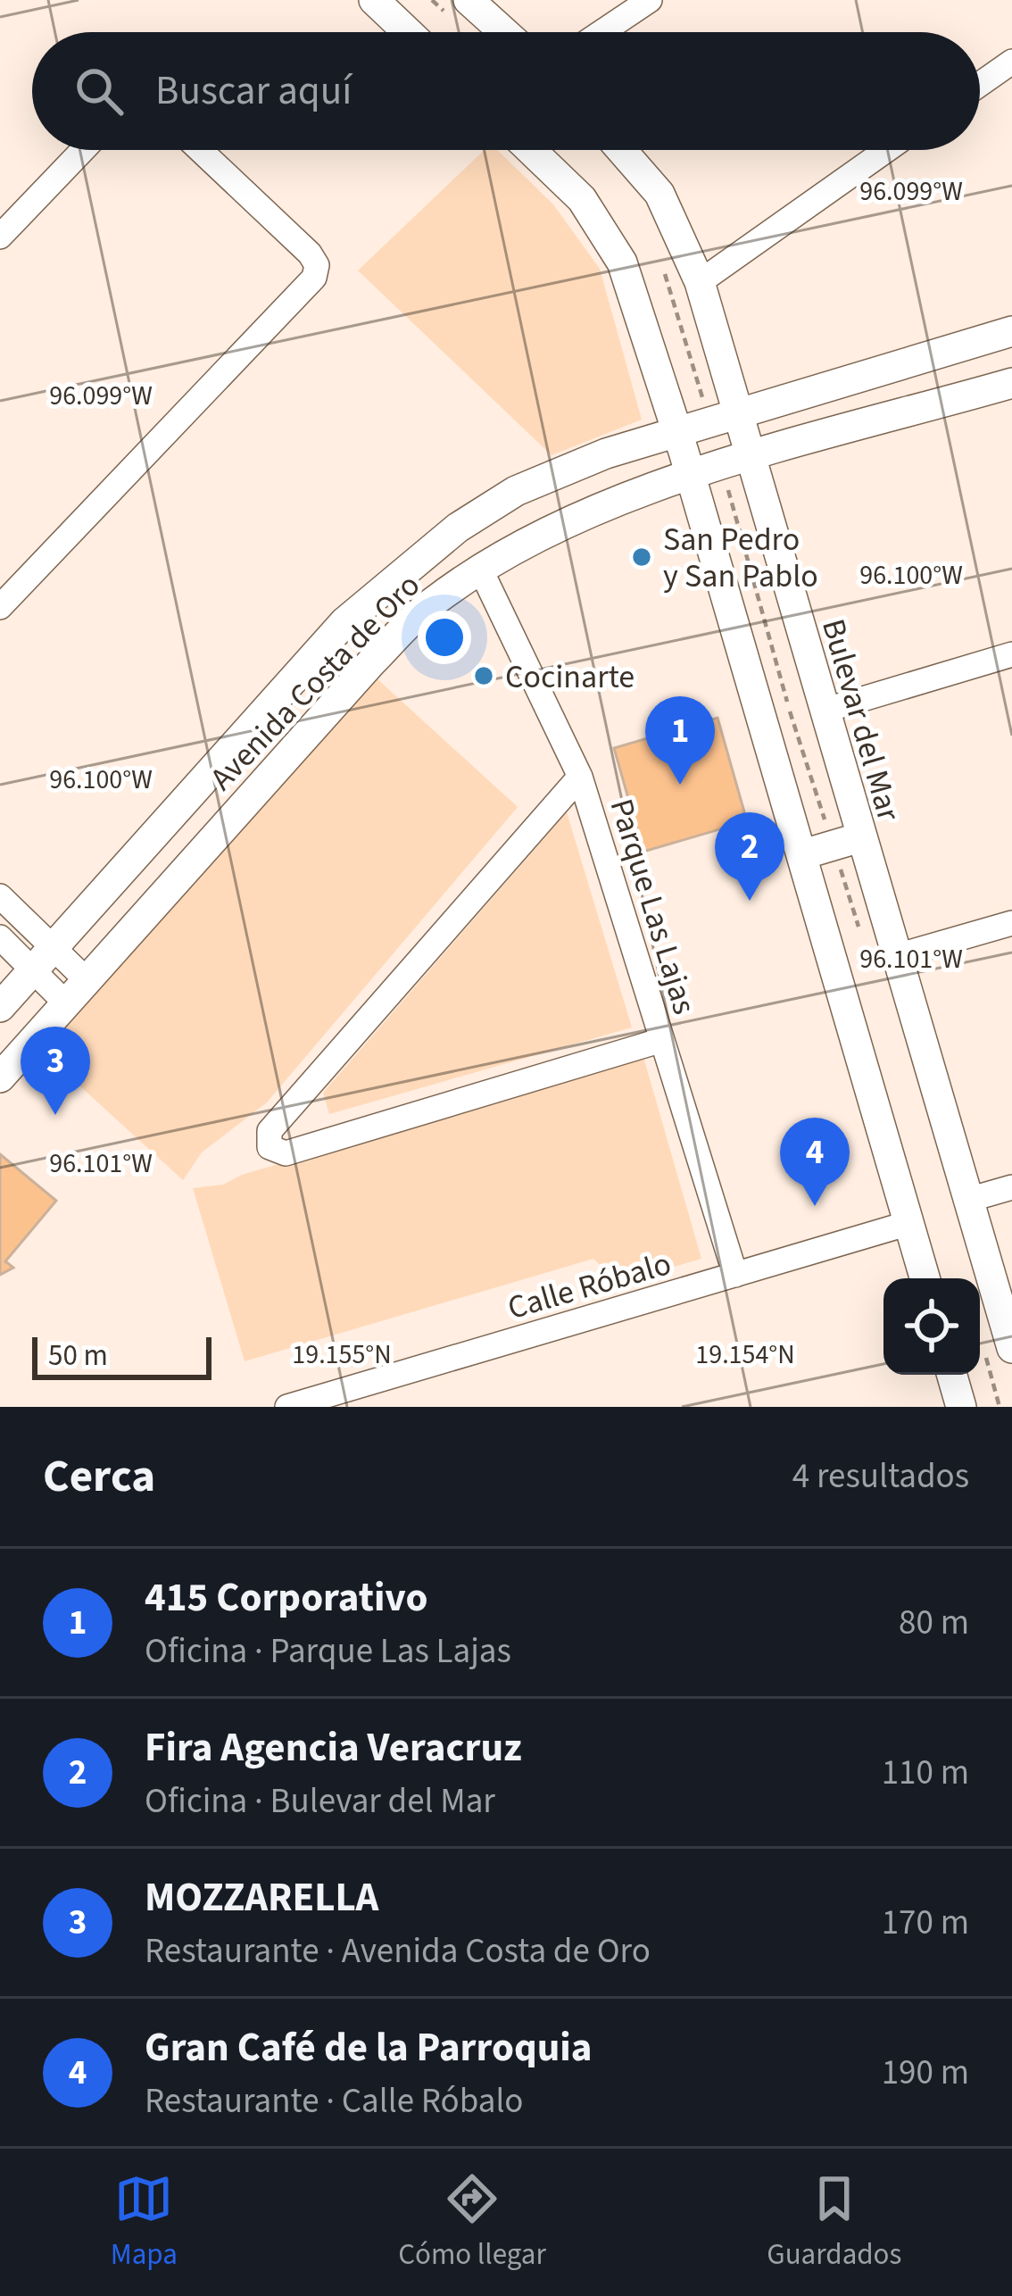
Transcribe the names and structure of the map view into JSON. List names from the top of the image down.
{
  "streets": {
    "street": [
      "Avenida Costa de Oro",
      "Bulevar del Mar",
      "Parque Las Lajas",
      "Calle Róbalo"
    ]
  },
  "crossings": [
    ["Avenida Costa de Oro", "Bulevar del Mar"],
    ["Avenida Costa de Oro", "Parque Las Lajas"],
    ["Parque Las Lajas", "Calle Róbalo"]
  ],
  "places": ["San Pedro y San Pablo", "Cocinarte"],
  "scale_bar": "50 m",
  "page": {
    "search": "Buscar aquí",
    "pins": [
      "1",
      "2",
      "3",
      "4"
    ],
    "scale": "50 m",
    "heading": ["Cerca", "4 resultados"],
    "list": [
      {
        "mark": "1",
        "name": "415 Corporativo",
        "note": "Oficina · Parque Las Lajas",
        "value": "80 m"
      },
      {
        "mark": "2",
        "name": "Fira Agencia Veracruz",
        "note": "Oficina · Bulevar del Mar",
        "value": "110 m"
      },
      {
        "mark": "3",
        "name": "MOZZARELLA",
        "note": "Restaurante · Avenida Costa de Oro",
        "value": "170 m"
      },
      {
        "mark": "4",
        "name": "Gran Café de la Parroquia",
        "note": "Restaurante · Calle Róbalo",
        "value": "190 m"
      }
    ],
    "nav": ["Mapa", "Cómo llegar", "Guardados"]
  },
  "coordinates": [
    "96.099°W",
    "96.100°W",
    "96.101°W",
    "19.155°N",
    "19.154°N"
  ]
}
